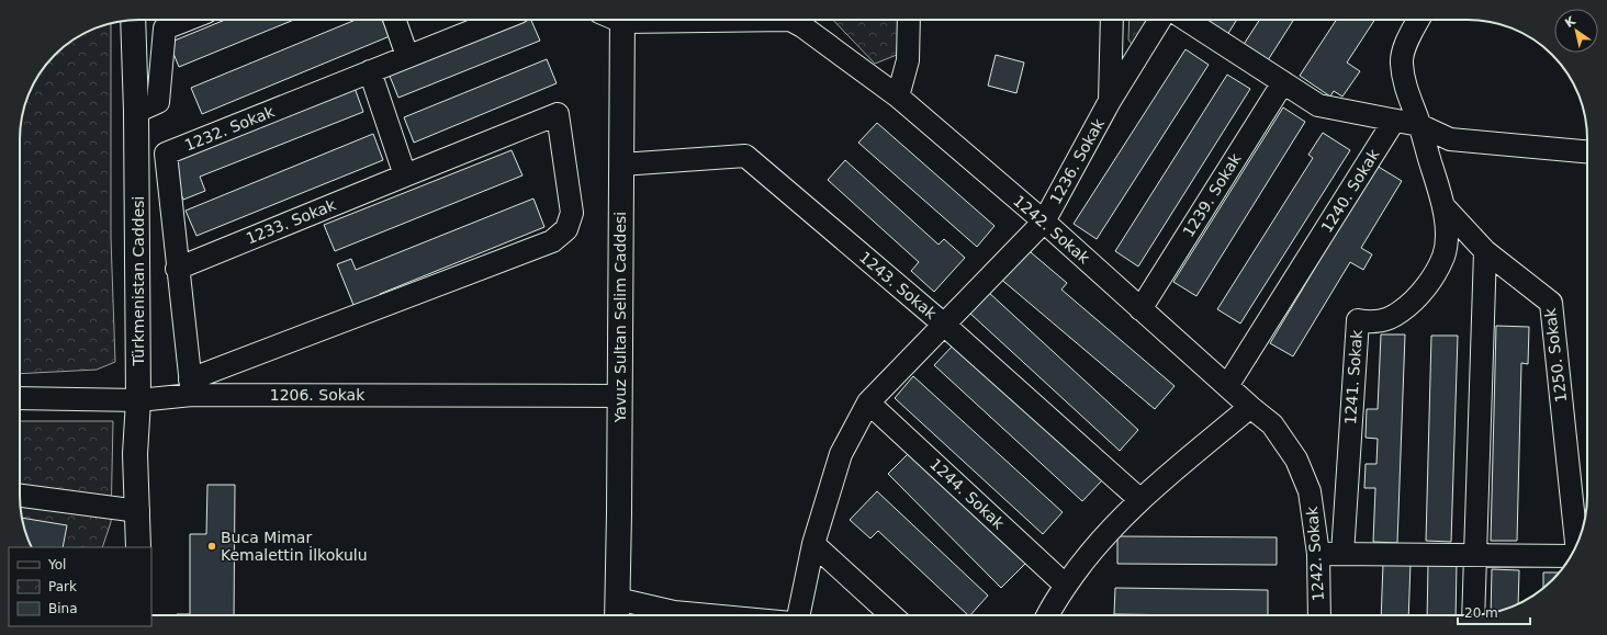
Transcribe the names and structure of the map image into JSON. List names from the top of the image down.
{
  "streets": {
    "main road": ["Türkmenistan Caddesi", "Yavuz Sultan Selim Caddesi"],
    "street": [
      "1232. Sokak",
      "1236. Sokak",
      "1240. Sokak",
      "1239. Sokak",
      "1233. Sokak",
      "1242. Sokak",
      "1243. Sokak",
      "1250. Sokak",
      "1241. Sokak",
      "1206. Sokak",
      "1244. Sokak"
    ]
  },
  "crossings": [
    ["1232. Sokak", "1233. Sokak"],
    ["1232. Sokak", "1206. Sokak"],
    ["1236. Sokak", "1242. Sokak"],
    ["1236. Sokak", "1243. Sokak"],
    ["1236. Sokak", "1244. Sokak"],
    ["1240. Sokak", "1242. Sokak"],
    ["1239. Sokak", "1242. Sokak"],
    ["1233. Sokak", "1206. Sokak"],
    ["Türkmenistan Caddesi", "1206. Sokak"],
    ["1243. Sokak", "Yavuz Sultan Selim Caddesi"],
    ["Yavuz Sultan Selim Caddesi", "1206. Sokak"],
    ["1250. Sokak", "1241. Sokak"]
  ],
  "places": ["Buca Mimar Kemalettin İlkokulu"],
  "legend": ["Yol", "Park", "Bina"],
  "scale_bar": "20 m",
  "north": "top left"
}
